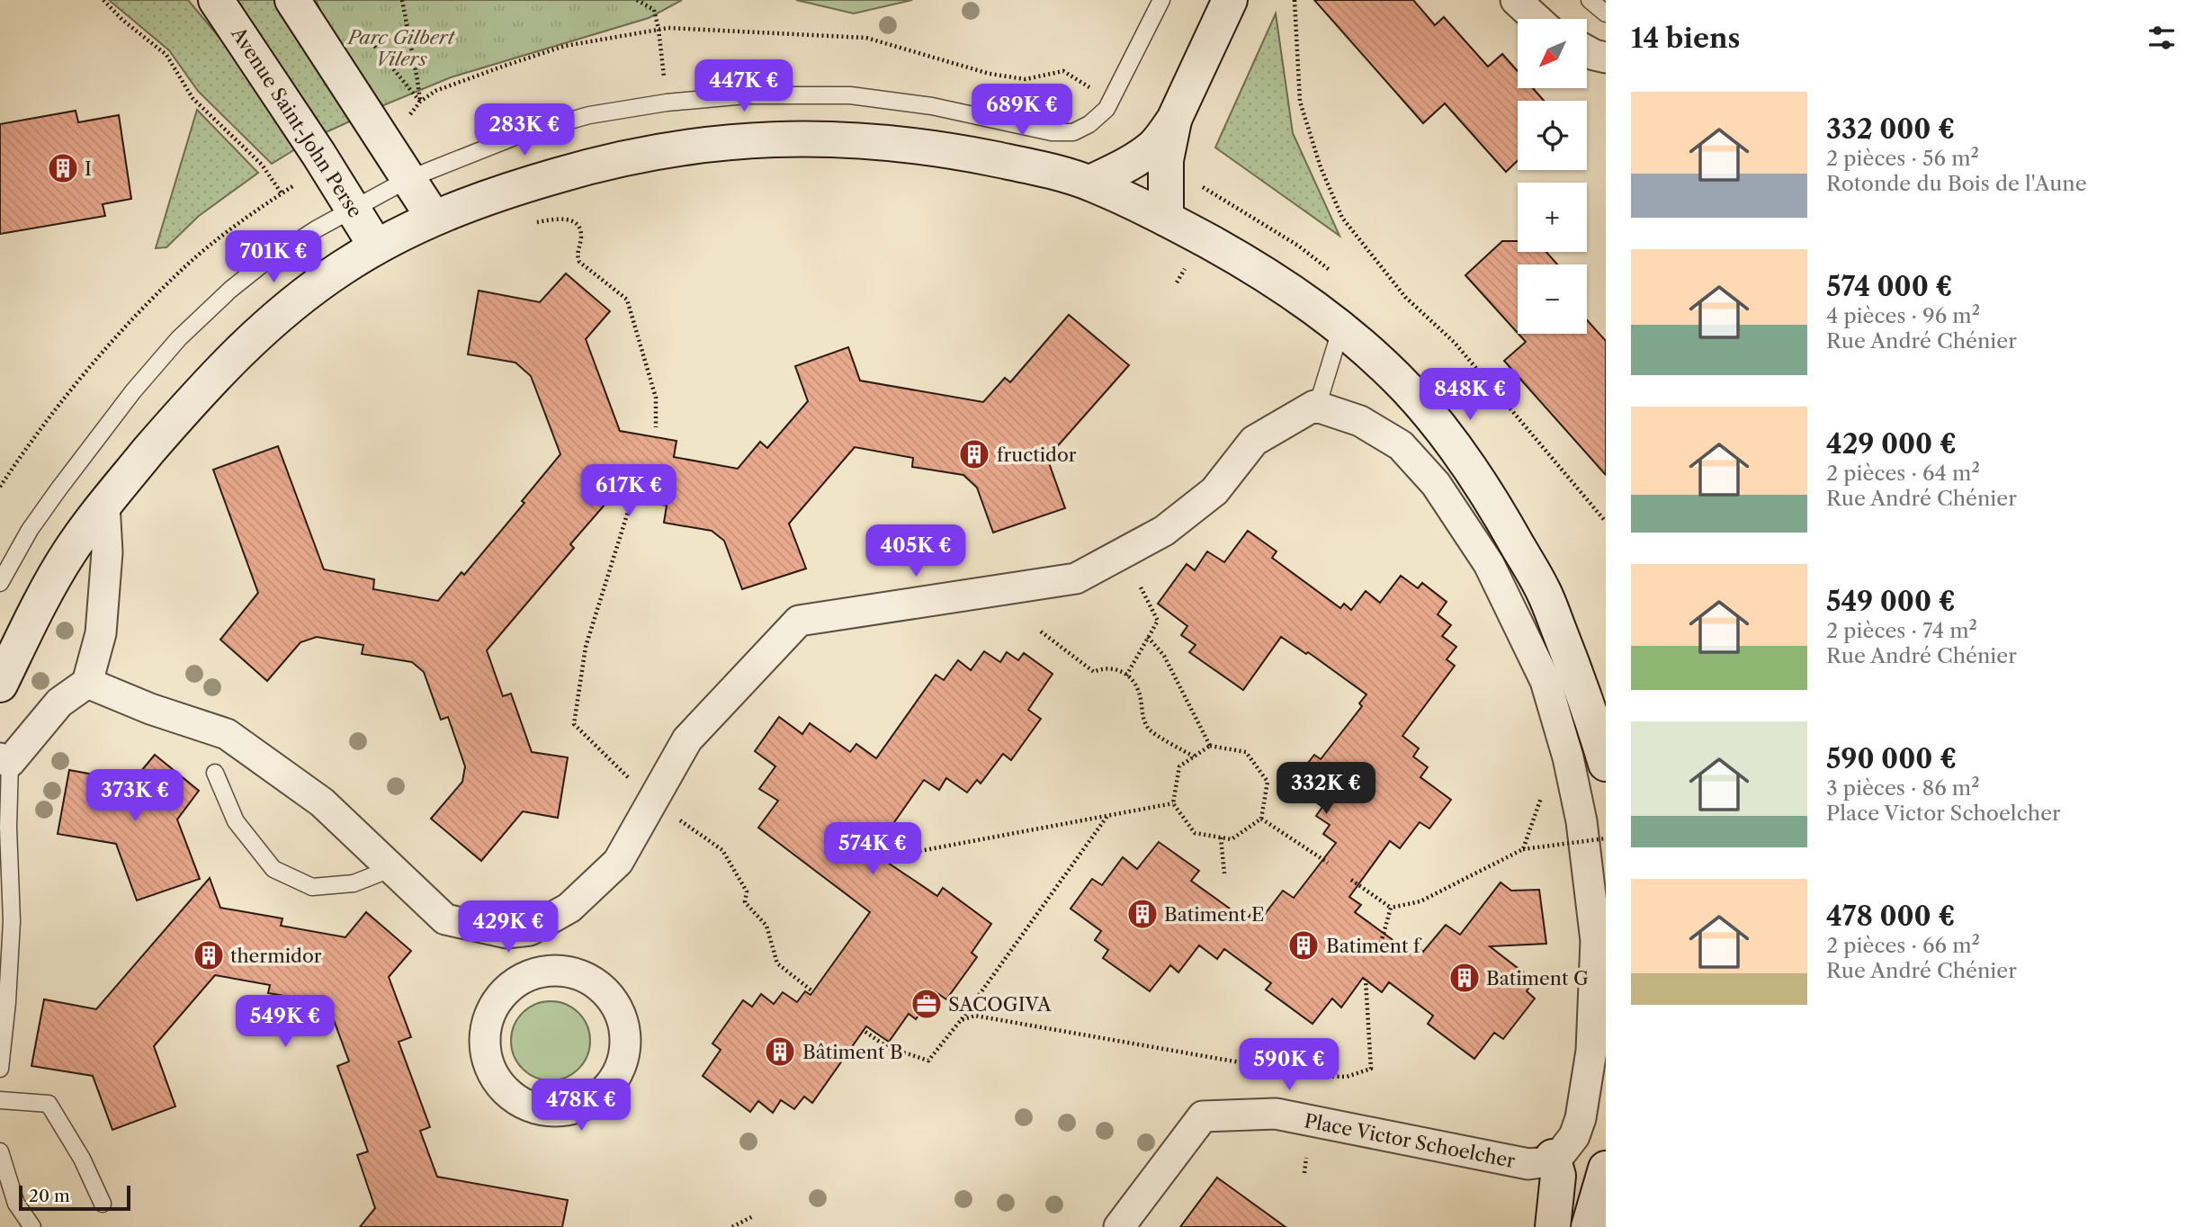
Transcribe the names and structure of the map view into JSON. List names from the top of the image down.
{
  "streets": {
    "main road": ["Avenue Saint-John Perse"],
    "street": ["Place Victor Schoelcher"]
  },
  "parks": ["Parc Gilbert Vilers"],
  "places": {
    "building": [
      "I",
      "fructidor",
      "Batiment E",
      "Batiment f",
      "thermidor",
      "Batiment G",
      "Bâtiment B"
    ],
    "office": ["SACOGIVA"]
  },
  "scale_bar": "20 m",
  "north": "bottom left",
  "page": {
    "heading": "14 biens",
    "map_buttons": ["+", "−"],
    "price": [
      "447K €",
      "689K €",
      "283K €",
      "701K €",
      "848K €",
      "617K €",
      "405K €",
      "332K €",
      "373K €",
      "574K €",
      "429K €",
      "549K €",
      "590K €",
      "478K €"
    ],
    "list": [
      {
        "name": "332 000 €",
        "note": "2 pièces · 56 m² · Rotonde du Bois de l'Aune"
      },
      {
        "name": "574 000 €",
        "note": "4 pièces · 96 m² · Rue André Chénier"
      },
      {
        "name": "429 000 €",
        "note": "2 pièces · 64 m² · Rue André Chénier"
      },
      {
        "name": "549 000 €",
        "note": "2 pièces · 74 m² · Rue André Chénier"
      },
      {
        "name": "590 000 €",
        "note": "3 pièces · 86 m² · Place Victor Schoelcher"
      },
      {
        "name": "478 000 €",
        "note": "2 pièces · 66 m² · Rue André Chénier"
      }
    ],
    "scale": "20 m"
  }
}
